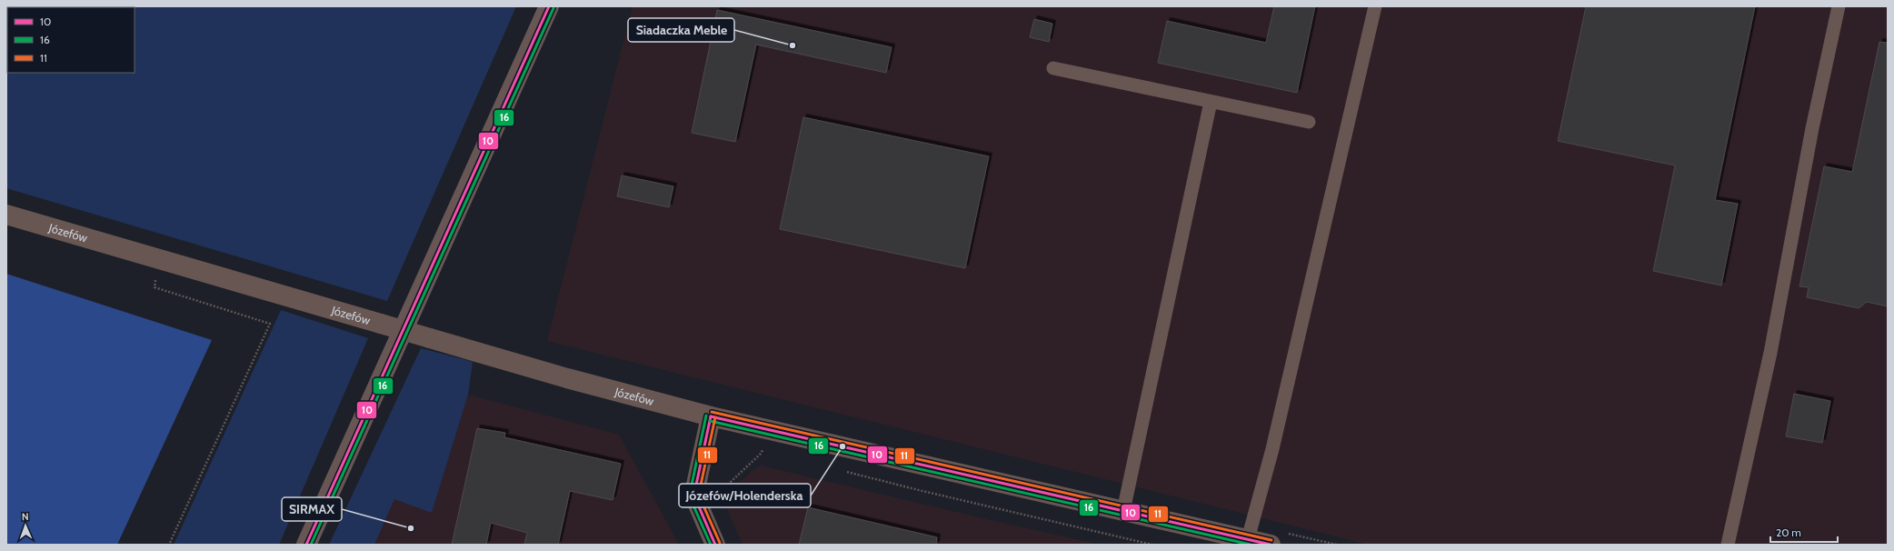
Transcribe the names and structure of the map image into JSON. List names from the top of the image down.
{
  "streets": {
    "street": ["Józefów"]
  },
  "places": ["Siadaczka Meble", "Józefów/Holenderska", "SIRMAX"],
  "lines": ["transit line 10", "transit line 16", "transit line 11"],
  "legend": ["10", "16", "11"],
  "scale_bar": "20 m",
  "north": "top"
}
